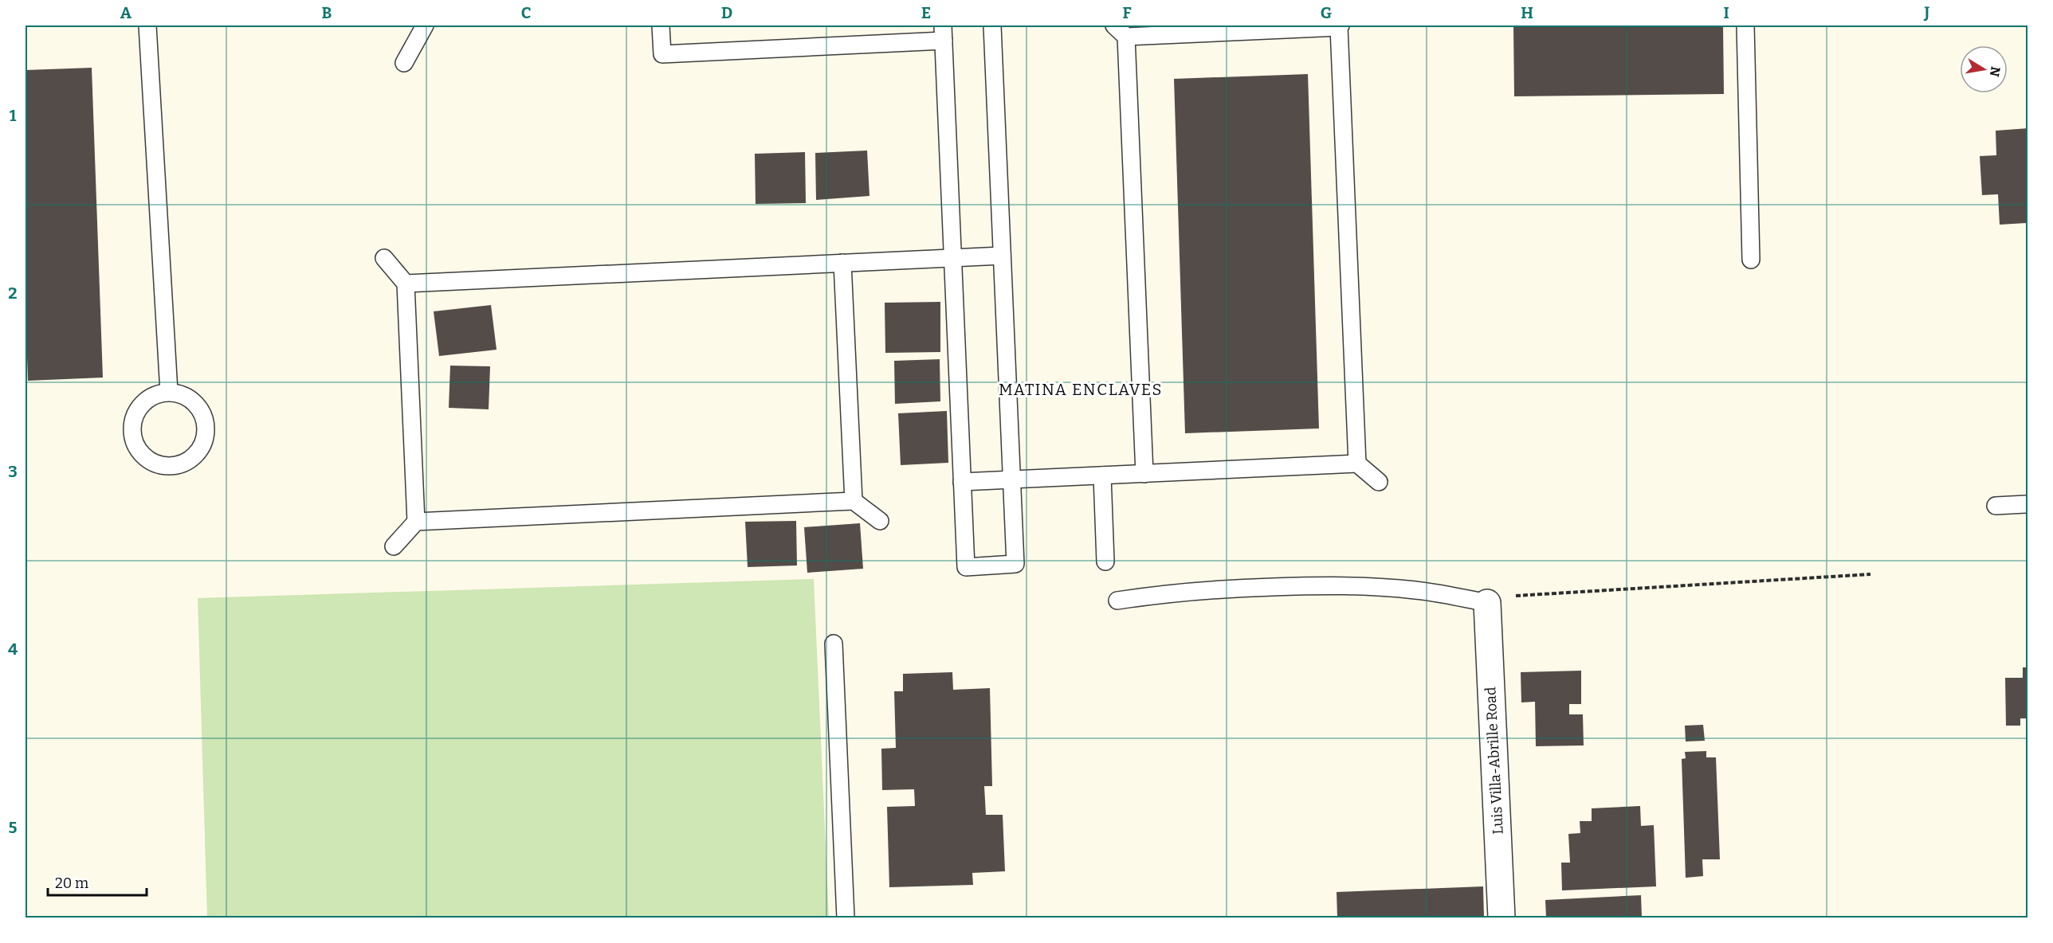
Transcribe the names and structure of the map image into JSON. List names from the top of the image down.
{
  "streets": {
    "street": ["Luis Villa-Abrille Road"]
  },
  "districts": ["MATINA ENCLAVES"],
  "scale_bar": "20 m",
  "north": "right",
  "grid": {
    "columns": [
      "A",
      "B",
      "C",
      "D",
      "E",
      "F",
      "G",
      "H",
      "I",
      "J"
    ],
    "rows": [
      "1",
      "2",
      "3",
      "4",
      "5"
    ]
  }
}
